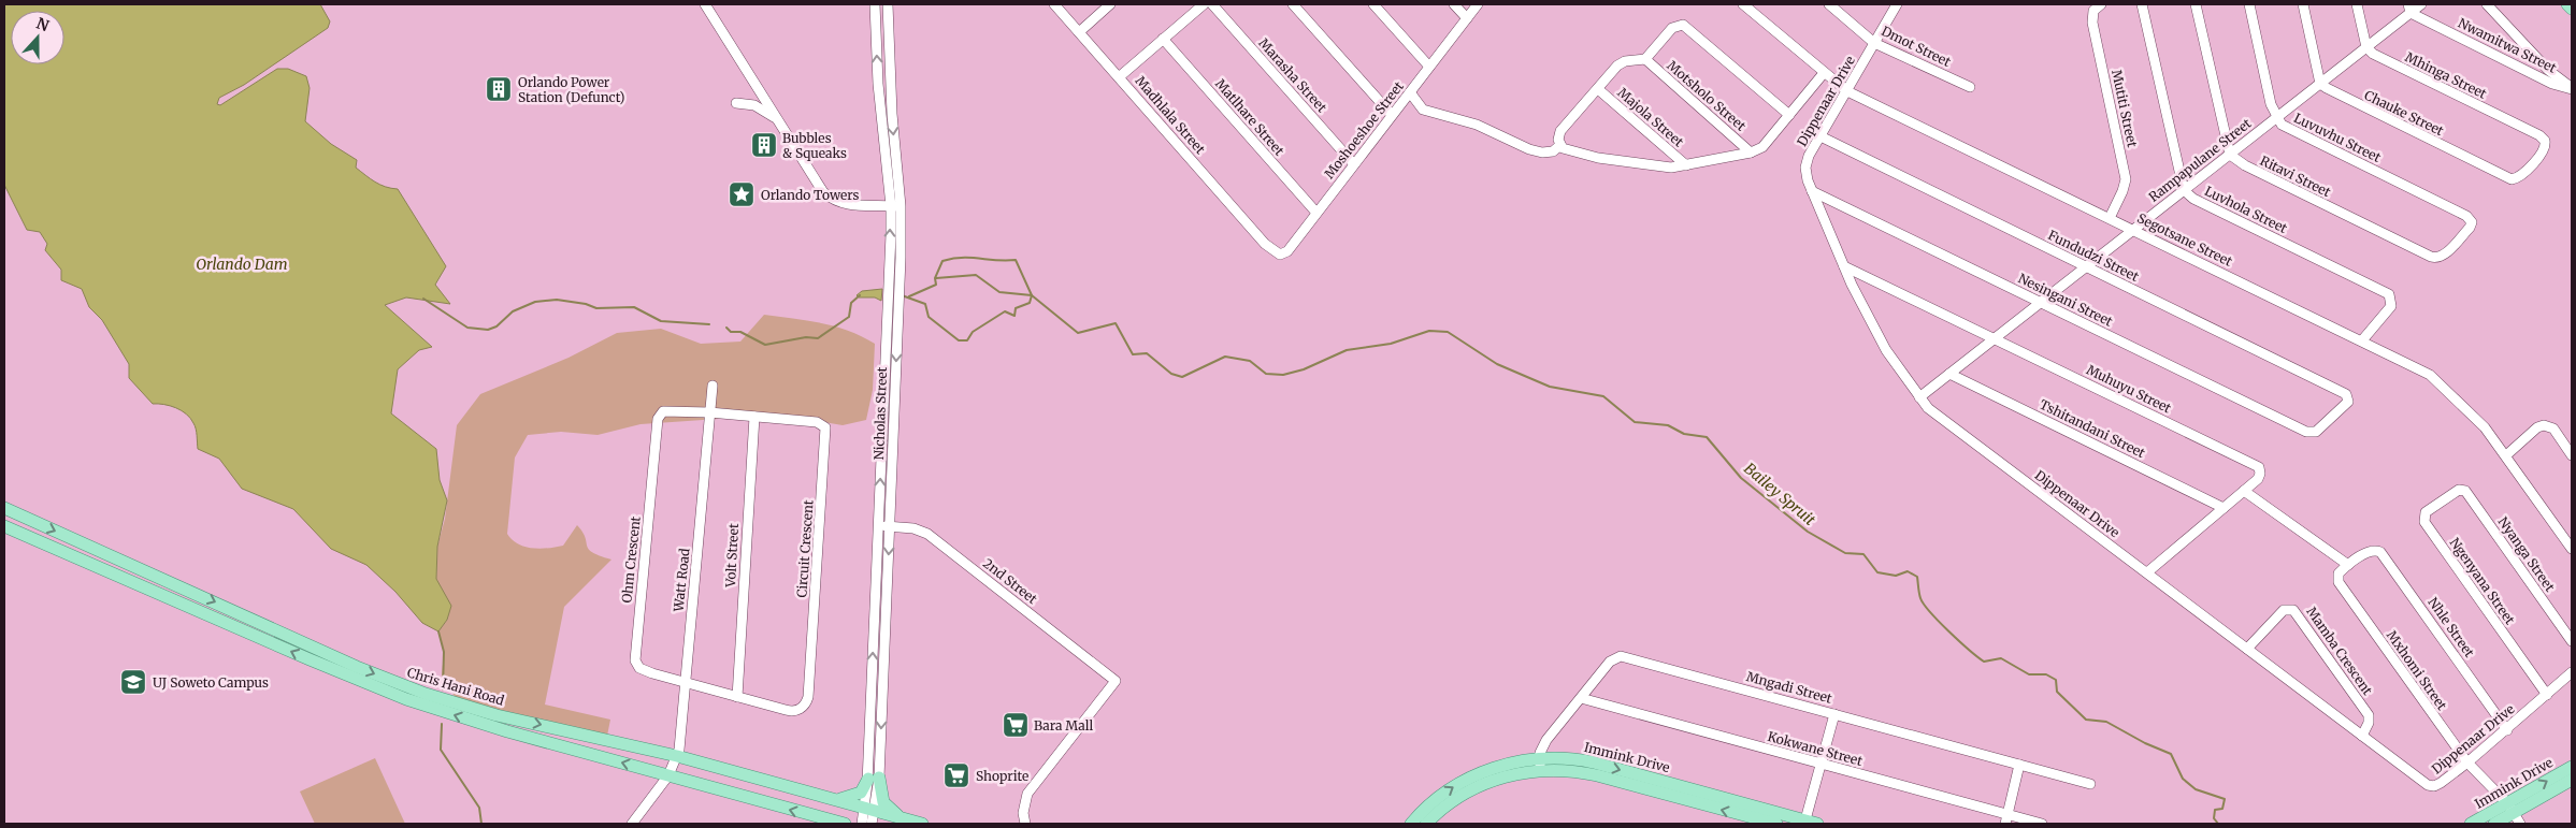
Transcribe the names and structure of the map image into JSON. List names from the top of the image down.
{
  "streets": {
    "main road": ["Chris Hani Road", "Immink Drive"],
    "street": [
      "Nwamitwa Street",
      "Dmot Street",
      "Marasha Street",
      "Mhinga Street",
      "Motsholo Street",
      "Dippenaar Drive",
      "Mutiti Street",
      "Chauke Street",
      "Madhlala Street",
      "Matlhare Street",
      "Majola Street",
      "Moshoeshoe Street",
      "Luvuvhu Street",
      "Rampapulane Street",
      "Ritavi Street",
      "Luvhola Street",
      "Segotsane Street",
      "Fundudzi Street",
      "Nesingani Street",
      "Muhuyu Street",
      "Nicholas Street",
      "Tshitandani Street",
      "Circuit Crescent",
      "Nyanga Street",
      "Volt Street",
      "Ohm Crescent",
      "Watt Road",
      "2nd Street",
      "Ngenyana Street",
      "Nhle Street",
      "Mamba Crescent",
      "Mxhomi Street",
      "Mngadi Street",
      "Kokwane Street"
    ]
  },
  "crossings": [
    ["Nwamitwa Street", "Rampapulane Street"],
    ["Dmot Street", "Dippenaar Drive"],
    ["Marasha Street", "Moshoeshoe Street"],
    ["Mhinga Street", "Chauke Street"],
    ["Mhinga Street", "Rampapulane Street"],
    ["Dippenaar Drive", "Rampapulane Street"],
    ["Dippenaar Drive", "Segotsane Street"],
    ["Dippenaar Drive", "Fundudzi Street"],
    ["Dippenaar Drive", "Nesingani Street"],
    ["Dippenaar Drive", "Muhuyu Street"],
    ["Dippenaar Drive", "Ngenyana Street"],
    ["Dippenaar Drive", "Nhle Street"],
    ["Dippenaar Drive", "Mamba Crescent"],
    ["Dippenaar Drive", "Mxhomi Street"],
    ["Mutiti Street", "Segotsane Street"],
    ["Chauke Street", "Rampapulane Street"],
    ["Madhlala Street", "Moshoeshoe Street"],
    ["Matlhare Street", "Moshoeshoe Street"],
    ["Luvuvhu Street", "Rampapulane Street"],
    ["Luvuvhu Street", "Ritavi Street"],
    ["Rampapulane Street", "Ritavi Street"],
    ["Rampapulane Street", "Luvhola Street"],
    ["Rampapulane Street", "Segotsane Street"],
    ["Rampapulane Street", "Fundudzi Street"],
    ["Rampapulane Street", "Nesingani Street"],
    ["Rampapulane Street", "Muhuyu Street"],
    ["Rampapulane Street", "Tshitandani Street"],
    ["Luvhola Street", "Segotsane Street"],
    ["Fundudzi Street", "Nesingani Street"],
    ["Muhuyu Street", "Tshitandani Street"],
    ["Nicholas Street", "2nd Street"],
    ["Nicholas Street", "Chris Hani Road"],
    ["Circuit Crescent", "Volt Street"],
    ["Circuit Crescent", "Ohm Crescent"],
    ["Circuit Crescent", "Watt Road"],
    ["Nyanga Street", "Ngenyana Street"],
    ["Ohm Crescent", "Watt Road"],
    ["Watt Road", "Chris Hani Road"],
    ["Nhle Street", "Mxhomi Street"],
    ["Mxhomi Street", "Immink Drive"],
    ["Mngadi Street", "Kokwane Street"],
    ["Mngadi Street", "Immink Drive"]
  ],
  "water": ["Orlando Dam", "Bailey Spruit"],
  "places": {
    "building": ["Orlando Power Station (Defunct)", "Bubbles & Squeaks"],
    "place": ["Orlando Towers"],
    "school or university": ["UJ Soweto Campus"],
    "supermarket": ["Bara Mall", "Shoprite"]
  },
  "north": "top"
}
